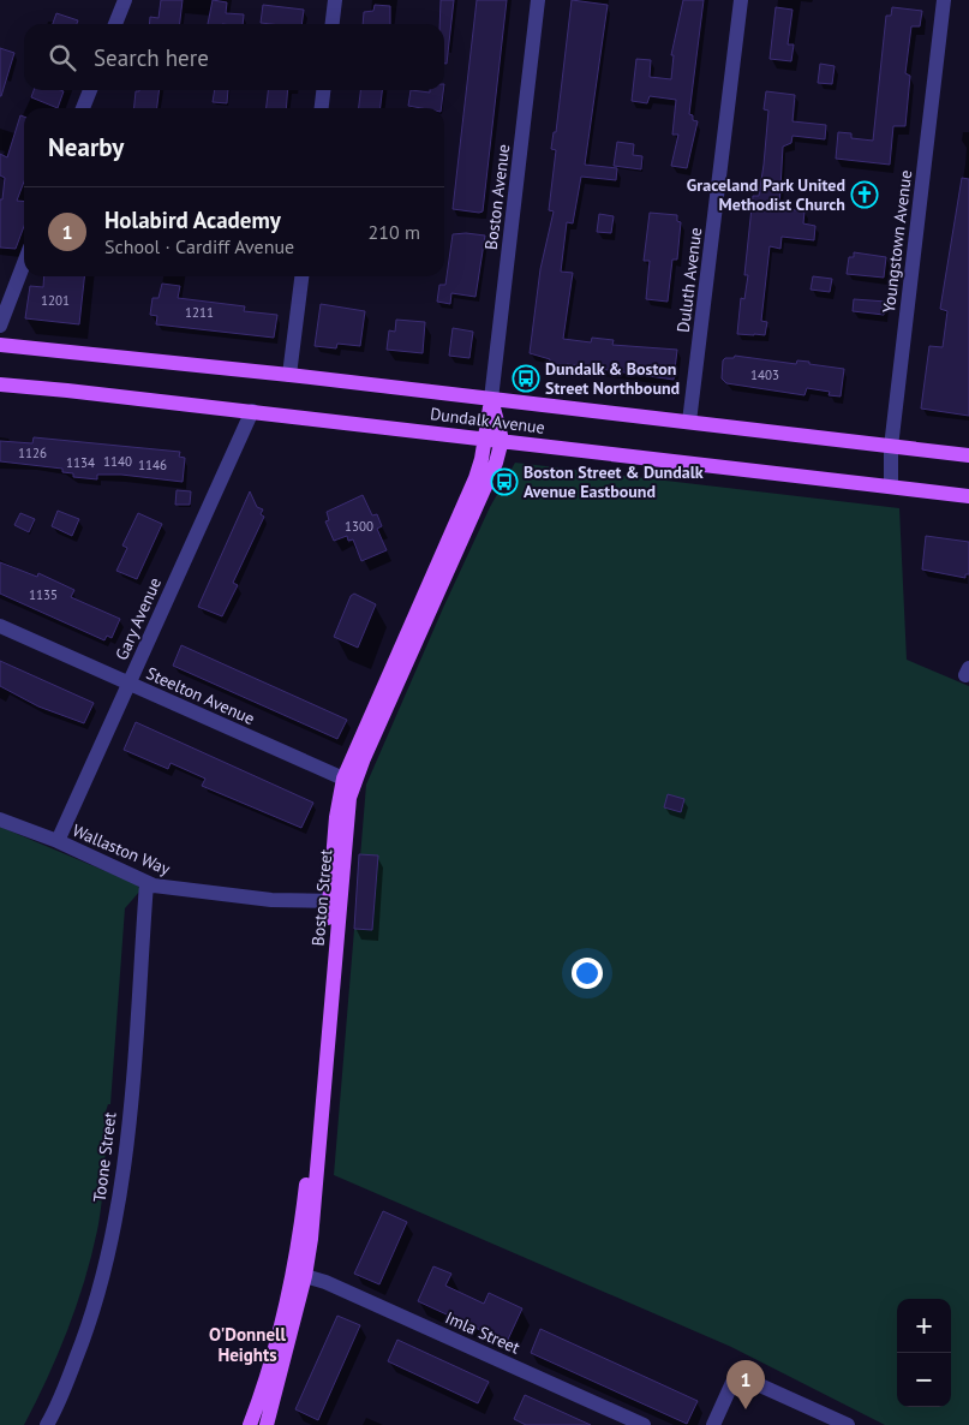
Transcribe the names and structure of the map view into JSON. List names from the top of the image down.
{
  "streets": {
    "main road": ["Dundalk Avenue", "Boston Street"],
    "street": [
      "Boston Avenue",
      "Youngstown Avenue",
      "Duluth Avenue",
      "Gary Avenue",
      "Steelton Avenue",
      "Wallaston Way",
      "Toone Street",
      "Imla Street"
    ]
  },
  "crossings": [
    ["Boston Avenue", "Dundalk Avenue"],
    ["Boston Avenue", "Boston Street"],
    ["Youngstown Avenue", "Dundalk Avenue"],
    ["Duluth Avenue", "Dundalk Avenue"],
    ["Dundalk Avenue", "Gary Avenue"],
    ["Dundalk Avenue", "Boston Street"],
    ["Gary Avenue", "Steelton Avenue"],
    ["Gary Avenue", "Wallaston Way"],
    ["Steelton Avenue", "Boston Street"],
    ["Wallaston Way", "Boston Street"],
    ["Wallaston Way", "Toone Street"],
    ["Boston Street", "Imla Street"]
  ],
  "districts": ["O'Donnell Heights"],
  "places": {
    "church": ["Graceland Park United Methodist Church"],
    "bus stop": ["Dundalk & Boston Street Northbound", "Boston Street & Dundalk Avenue Eastbound"]
  },
  "house_numbers": [
    "1201",
    "1211",
    "1403",
    "1126",
    "1140",
    "1134",
    "1146",
    "1300",
    "1135"
  ],
  "page": {
    "search": "Search here",
    "heading": "Nearby",
    "list": [
      {
        "mark": "1",
        "name": "Holabird Academy",
        "note": "School · Cardiff Avenue",
        "value": "210 m"
      }
    ],
    "map_buttons": ["+", "−"],
    "pins": "1"
  }
}
